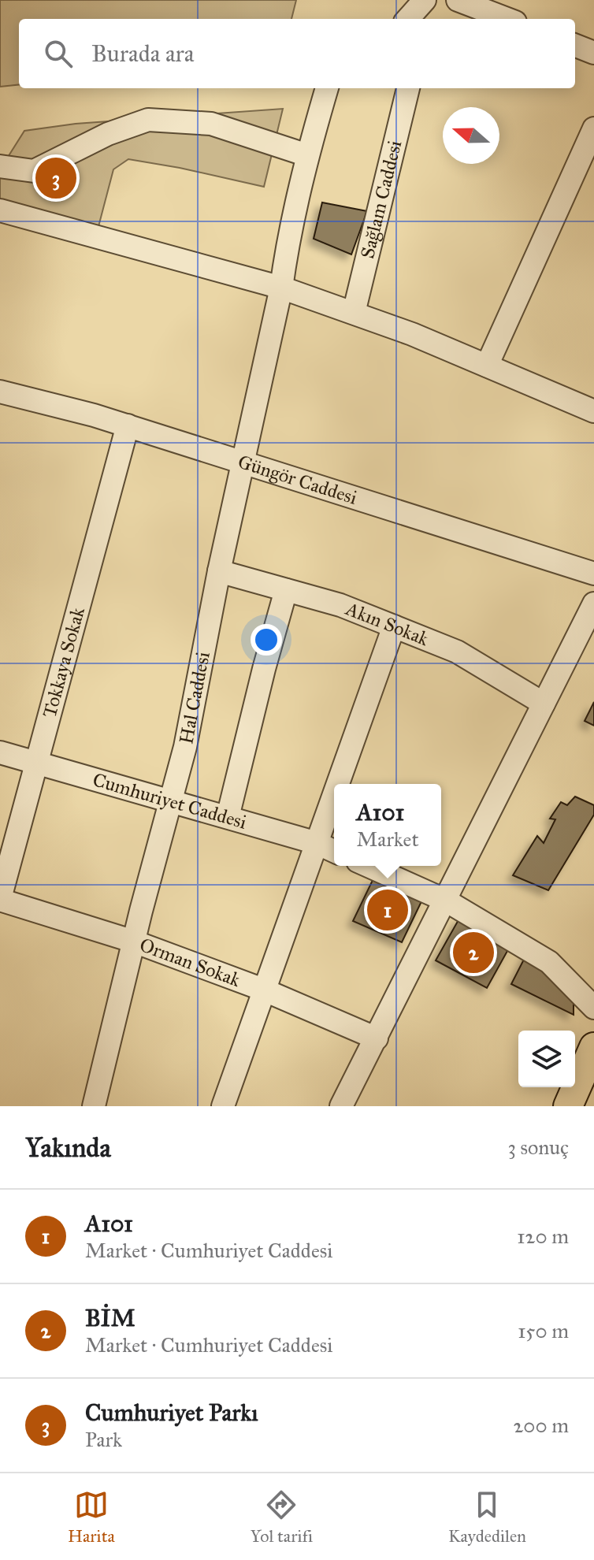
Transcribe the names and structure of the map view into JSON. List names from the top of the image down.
{
  "streets": {
    "street": [
      "Sağlam Caddesi",
      "Güngör Caddesi",
      "Akın Sokak",
      "Tokkaya Sokak",
      "Hal Caddesi",
      "Cumhuriyet Caddesi",
      "Orman Sokak"
    ]
  },
  "crossings": [
    ["Güngör Caddesi", "Tokkaya Sokak"],
    ["Güngör Caddesi", "Hal Caddesi"],
    ["Akın Sokak", "Hal Caddesi"],
    ["Tokkaya Sokak", "Cumhuriyet Caddesi"],
    ["Tokkaya Sokak", "Orman Sokak"],
    ["Hal Caddesi", "Cumhuriyet Caddesi"],
    ["Hal Caddesi", "Orman Sokak"]
  ],
  "north": "left",
  "page": {
    "search": "Burada ara",
    "pins": ["3", "1", "2"],
    "popup": ["A101", "Market"],
    "heading": ["Yakında", "3 sonuç"],
    "list": [
      {
        "mark": "1",
        "name": "A101",
        "note": "Market · Cumhuriyet Caddesi",
        "value": "120 m"
      },
      {
        "mark": "2",
        "name": "BİM",
        "note": "Market · Cumhuriyet Caddesi",
        "value": "150 m"
      },
      {
        "mark": "3",
        "name": "Cumhuriyet Parkı",
        "note": "Park",
        "value": "200 m"
      }
    ],
    "nav": ["Harita", "Yol tarifi", "Kaydedilen"]
  }
}
